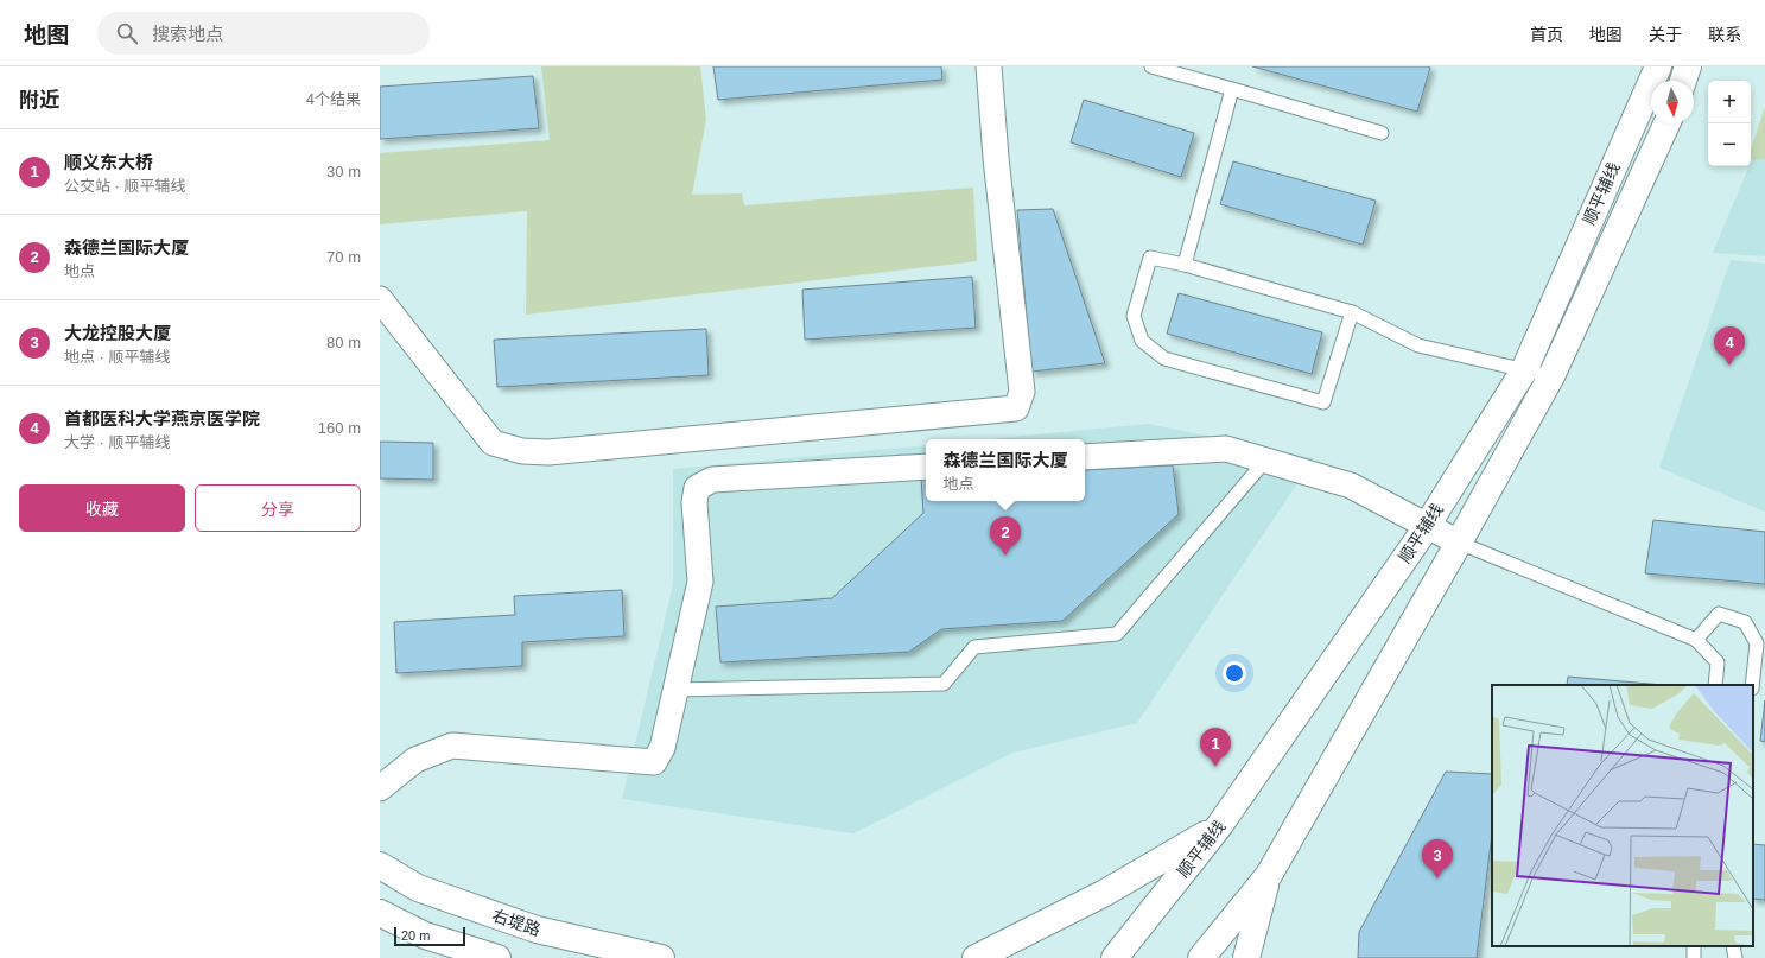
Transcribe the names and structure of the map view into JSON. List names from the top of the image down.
{
  "streets": {
    "main road": ["顺平辅线", "右堤路"]
  },
  "scale_bar": "20 m",
  "north": "bottom",
  "page": {
    "header": "地图",
    "search": "搜索地点",
    "nav": [
      "首页",
      "地图",
      "关于",
      "联系"
    ],
    "heading": ["附近", "4个结果"],
    "map_buttons": ["+", "−"],
    "list": [
      {
        "mark": "1",
        "name": "顺义东大桥",
        "note": "公交站 · 顺平辅线",
        "value": "30 m"
      },
      {
        "mark": "2",
        "name": "森德兰国际大厦",
        "note": "地点",
        "value": "70 m"
      },
      {
        "mark": "3",
        "name": "大龙控股大厦",
        "note": "地点 · 顺平辅线",
        "value": "80 m"
      },
      {
        "mark": "4",
        "name": "首都医科大学燕京医学院",
        "note": "大学 · 顺平辅线",
        "value": "160 m"
      }
    ],
    "pins": [
      "4",
      "2",
      "1",
      "3"
    ],
    "popup": ["森德兰国际大厦", "地点"],
    "buttons": ["收藏", "分享"],
    "scale": "20 m"
  }
}
